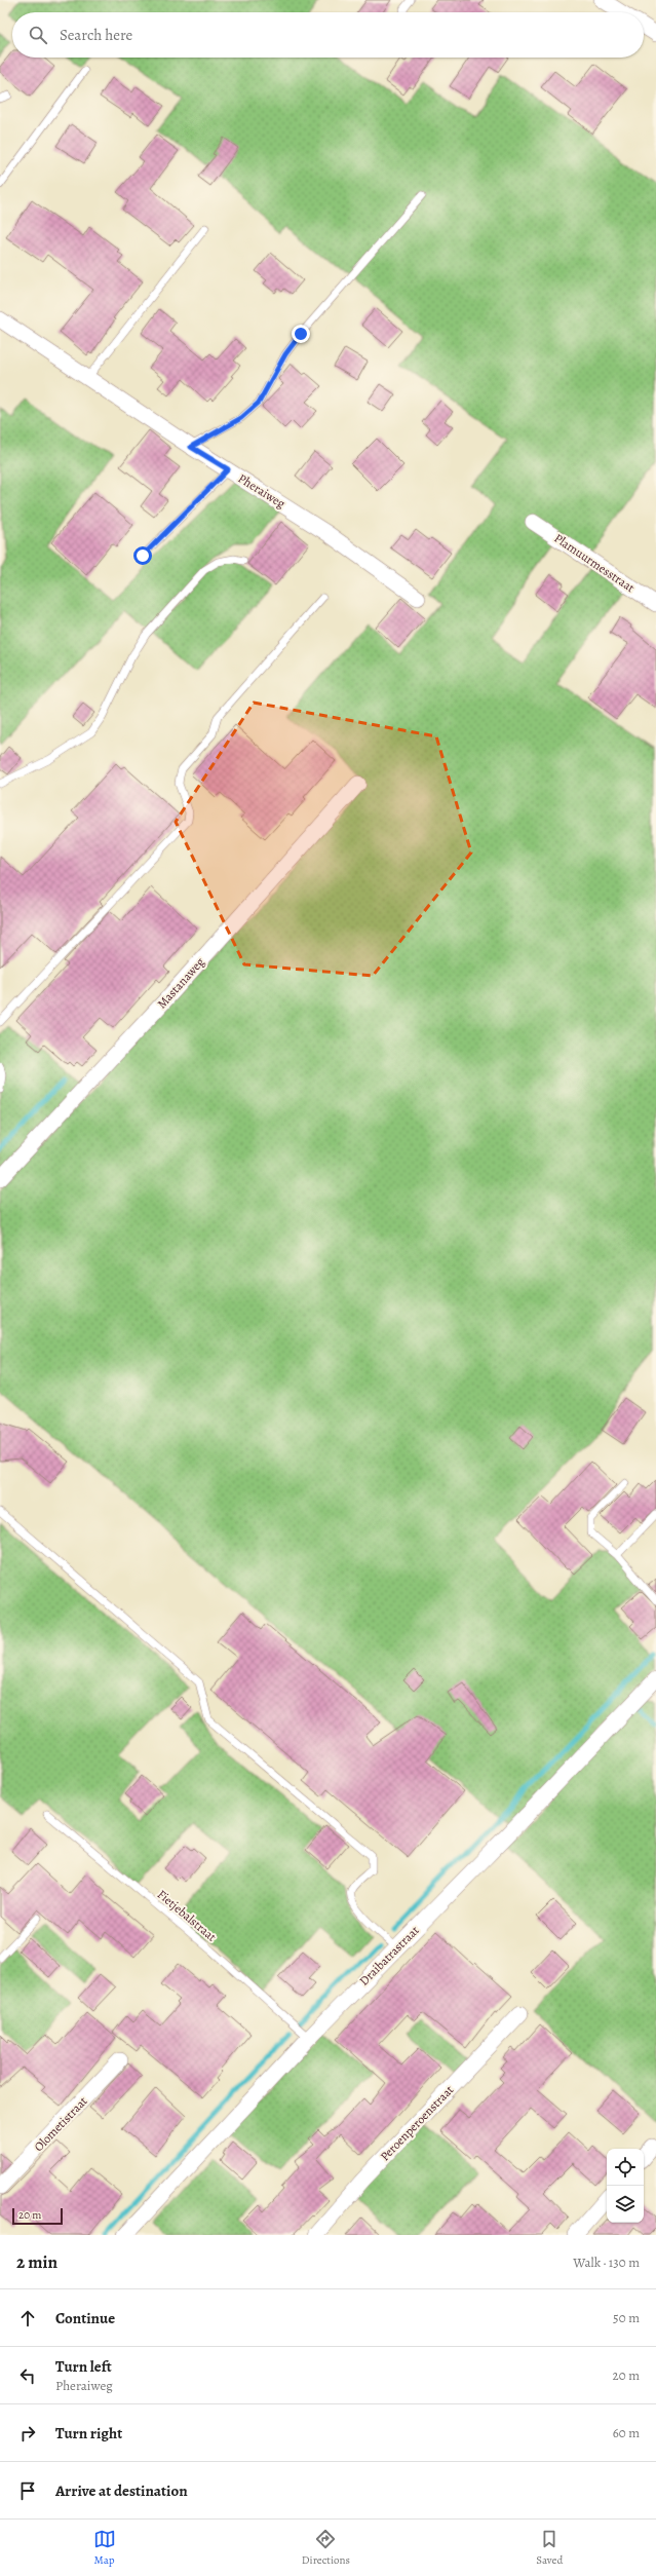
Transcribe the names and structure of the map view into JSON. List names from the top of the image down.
{
  "streets": {
    "street": [
      "Pheraiweg",
      "Plamuurmesstraat",
      "Mastanaweg",
      "Draibatrastraat",
      "Peroenperoenstraat",
      "Olometistraat"
    ],
    "lane": ["Fietjebalstraat"]
  },
  "crossings": [
    ["Fietjebalstraat", "Draibatrastraat"]
  ],
  "scale_bar": "20 m",
  "page": {
    "search": "Search here",
    "scale": "20 m",
    "heading": ["2 min", "Walk · 130 m"],
    "list": [
      ["Continue", "50 m"],
      ["Turn left", "Pheraiweg", "20 m"],
      ["Turn right", "60 m"],
      "Arrive at destination"
    ],
    "nav": ["Map", "Directions", "Saved"]
  }
}
